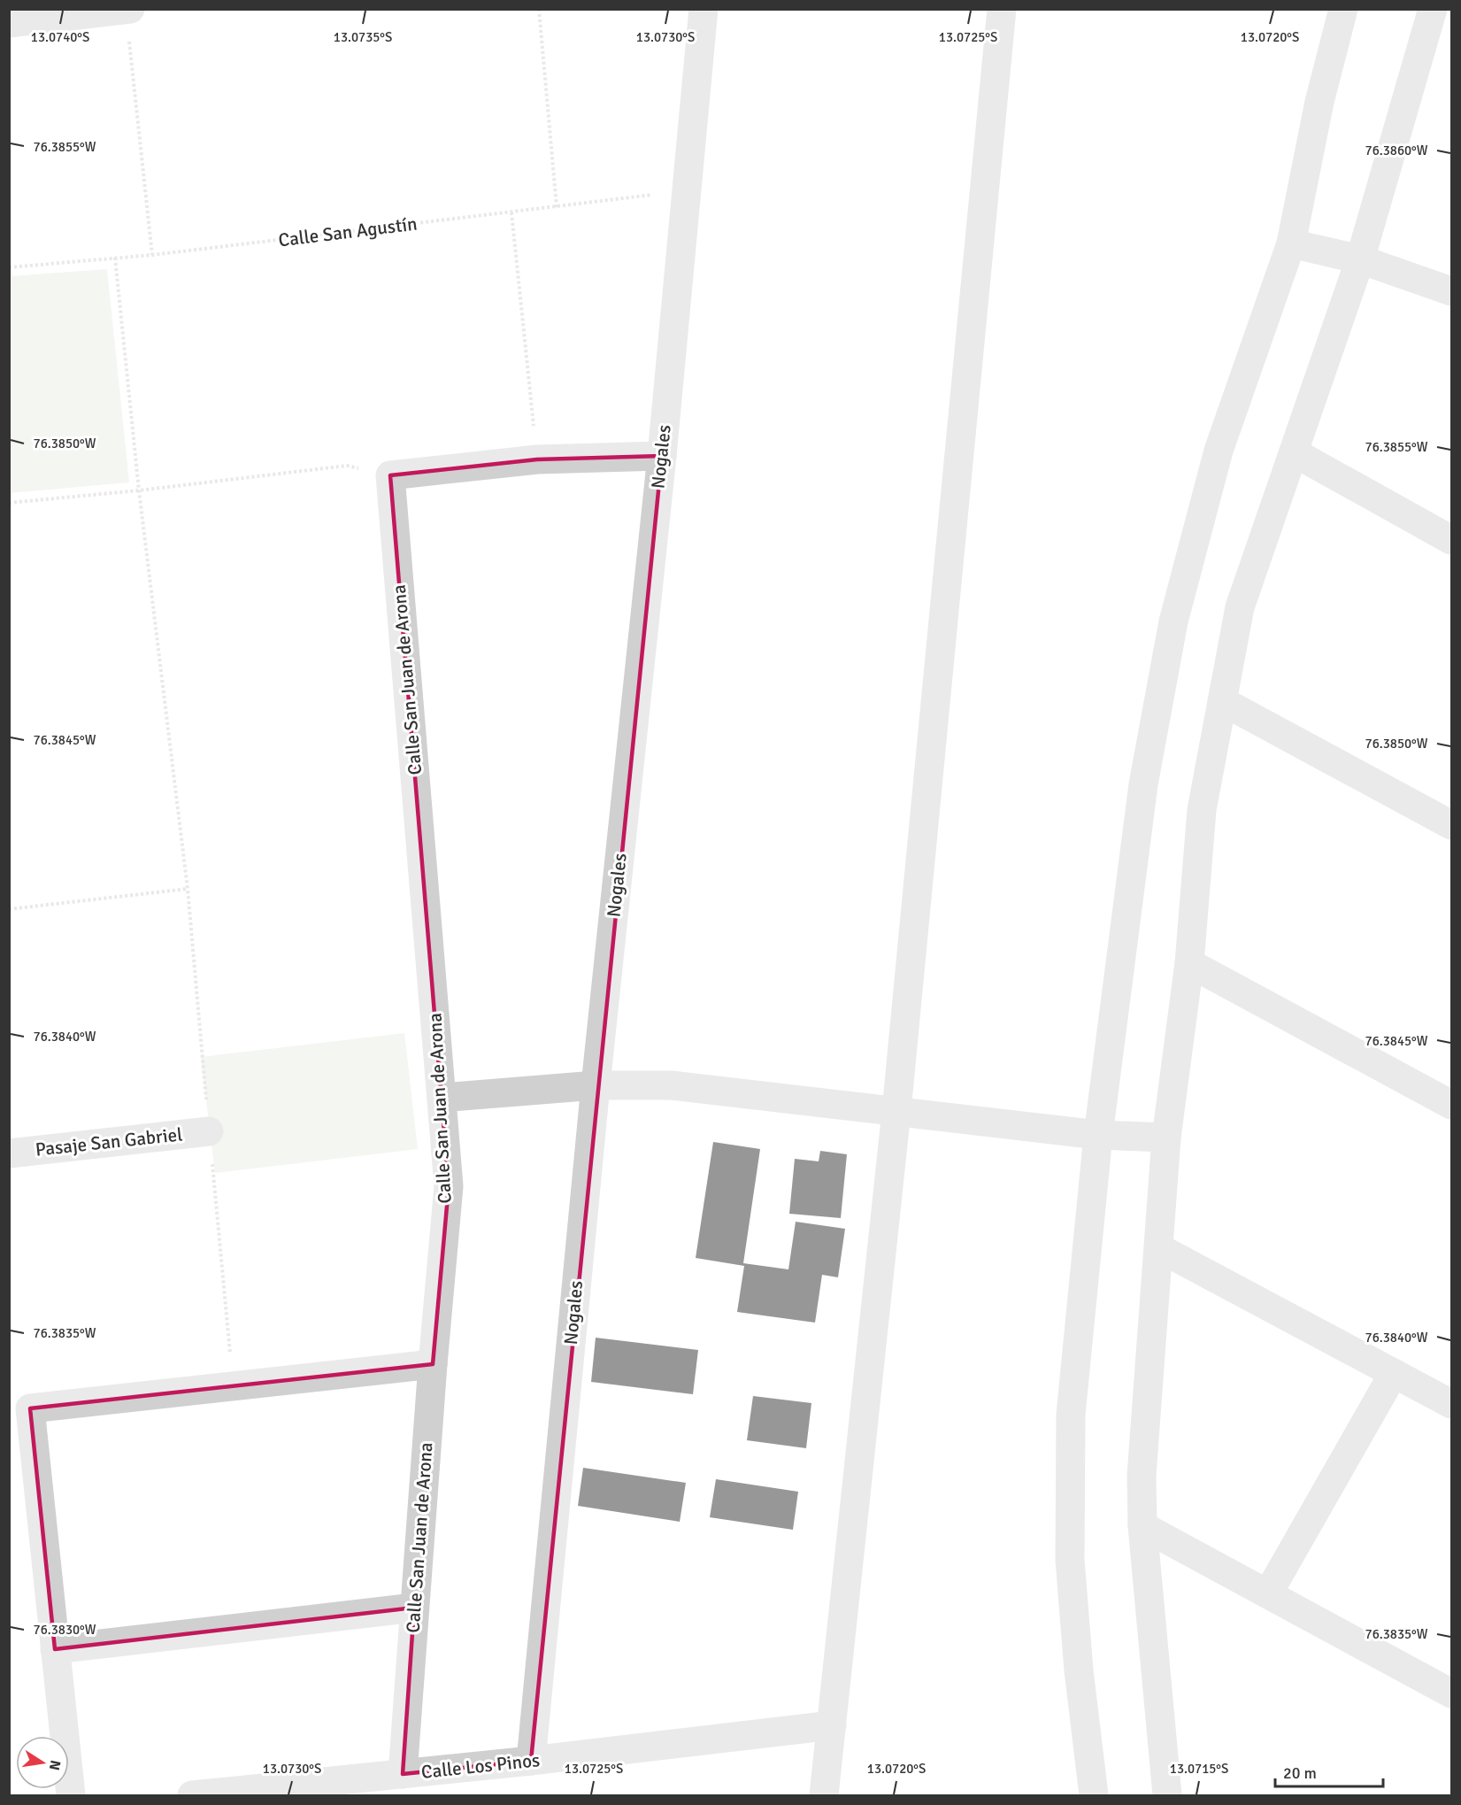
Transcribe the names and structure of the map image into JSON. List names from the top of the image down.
{
  "streets": {
    "street": [
      "Nogales",
      "Calle San Juan de Arona",
      "Pasaje San Gabriel",
      "Calle Los Pinos"
    ],
    "path": ["Calle San Agustín"]
  },
  "crossings": [
    ["Calle San Agustín", "Nogales"],
    ["Nogales", "Calle Los Pinos"],
    ["Calle San Juan de Arona", "Calle Los Pinos"]
  ],
  "scale_bar": "20 m",
  "north": "right",
  "coordinates": [
    "13.0740°S",
    "13.0735°S",
    "13.0730°S",
    "13.0725°S",
    "13.0720°S",
    "76.3855°W",
    "76.3860°W",
    "76.3850°W",
    "76.3845°W",
    "76.3840°W",
    "76.3835°W",
    "76.3830°W",
    "13.0715°S"
  ]
}
